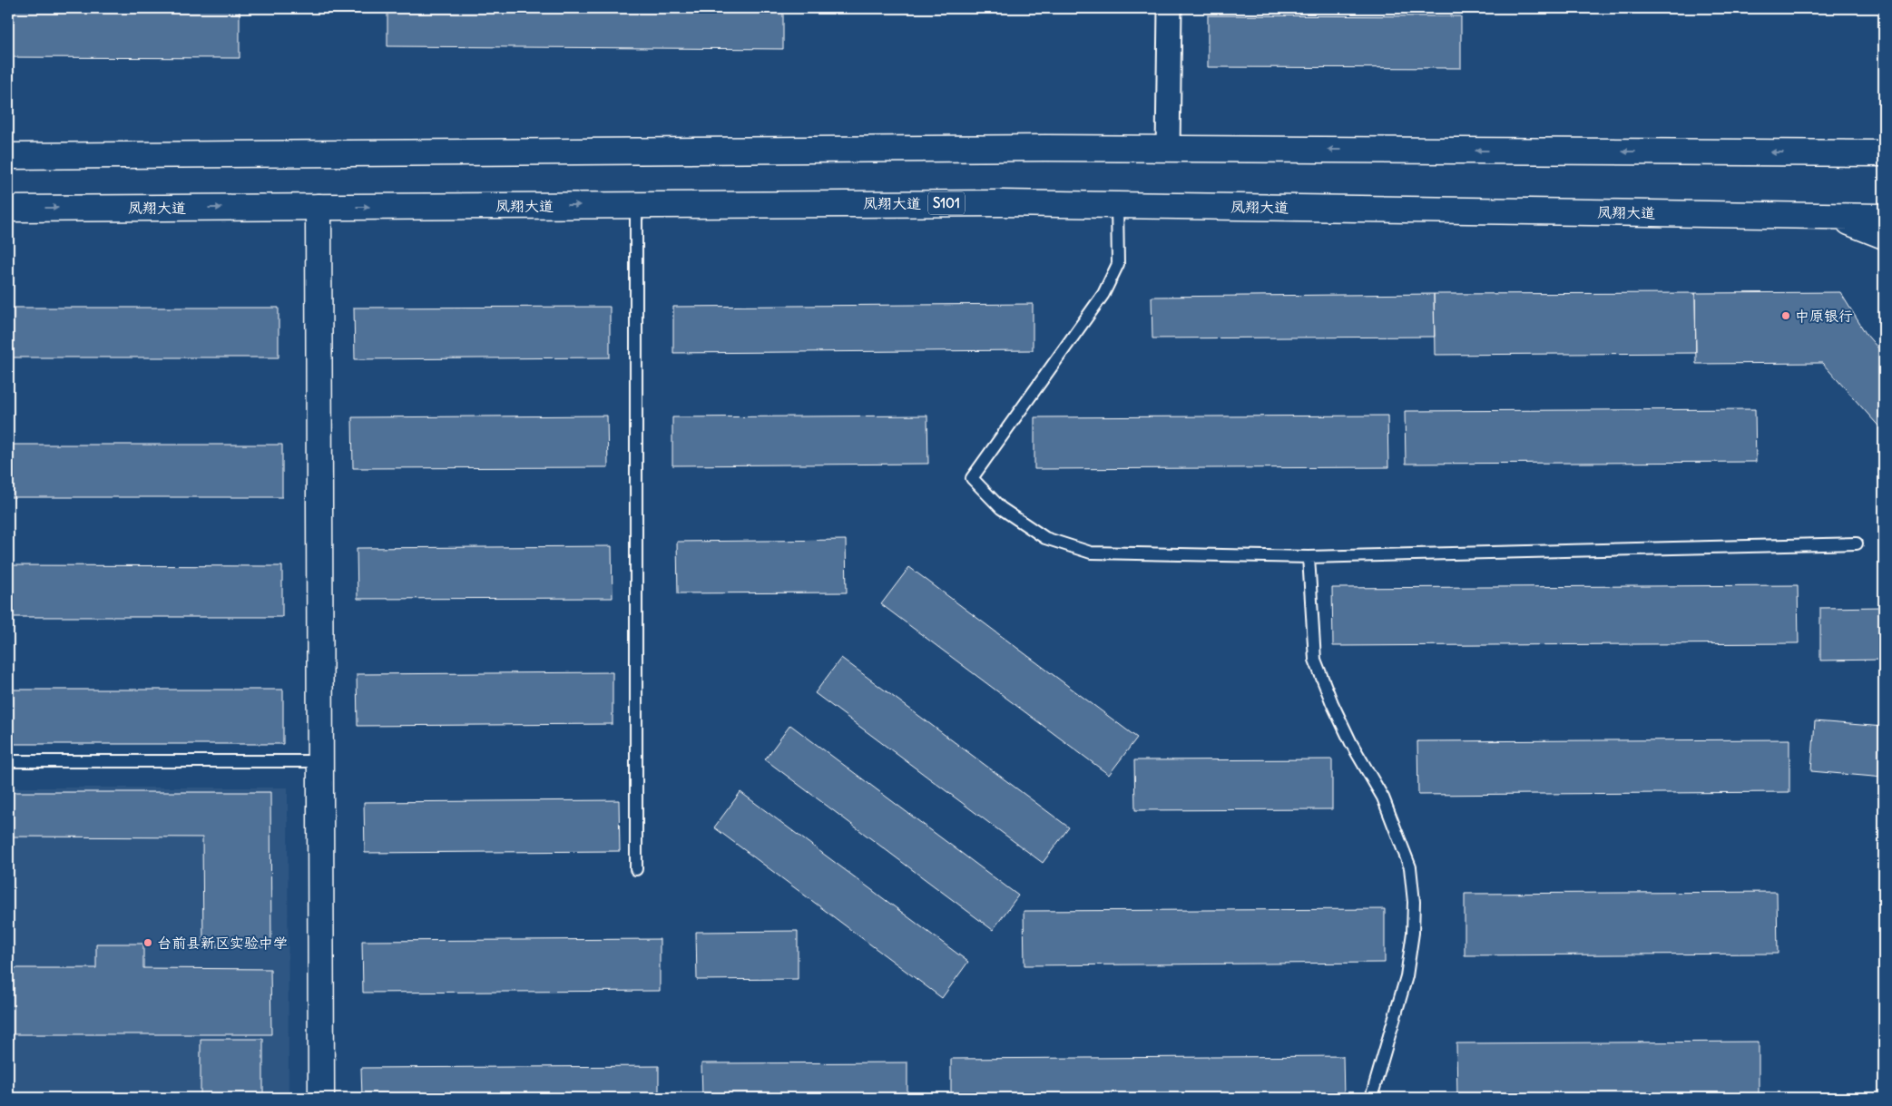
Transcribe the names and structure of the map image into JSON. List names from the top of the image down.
{
  "streets": {
    "main road": ["凤翔大道", "S101"]
  },
  "places": ["中原银行", "台前县新区实验中学"]
}
